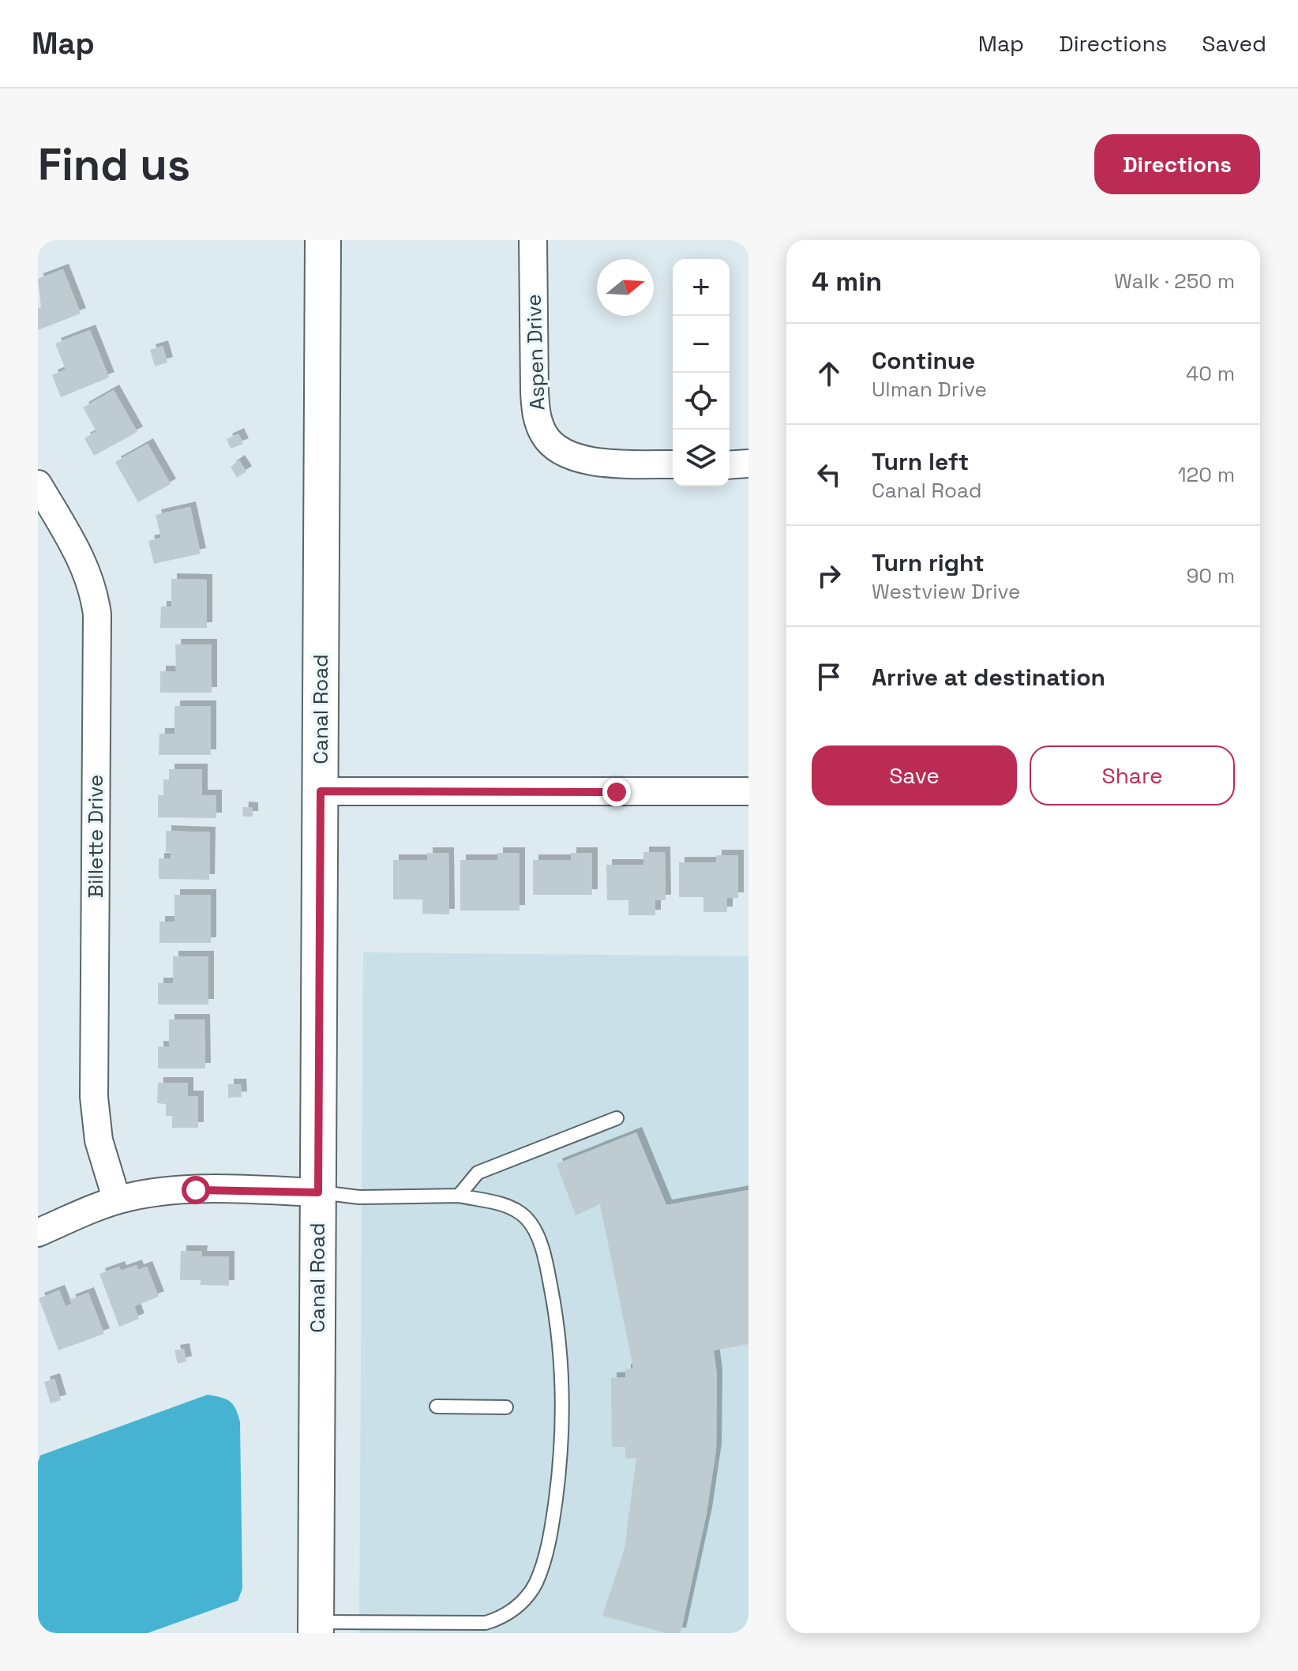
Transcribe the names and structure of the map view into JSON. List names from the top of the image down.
{
  "streets": {
    "street": ["Aspen Drive", "Canal Road", "Billette Drive"]
  },
  "north": "right",
  "page": {
    "header": "Map",
    "nav": ["Map", "Directions", "Saved"],
    "buttons": [
      "Directions",
      ["Save", "Share"]
    ],
    "title": "Find us",
    "heading": ["4 min", "Walk · 250 m"],
    "map_buttons": ["+", "−"],
    "list": [
      ["Continue", "Ulman Drive", "40 m"],
      ["Turn left", "Canal Road", "120 m"],
      ["Turn right", "Westview Drive", "90 m"],
      "Arrive at destination"
    ]
  }
}
